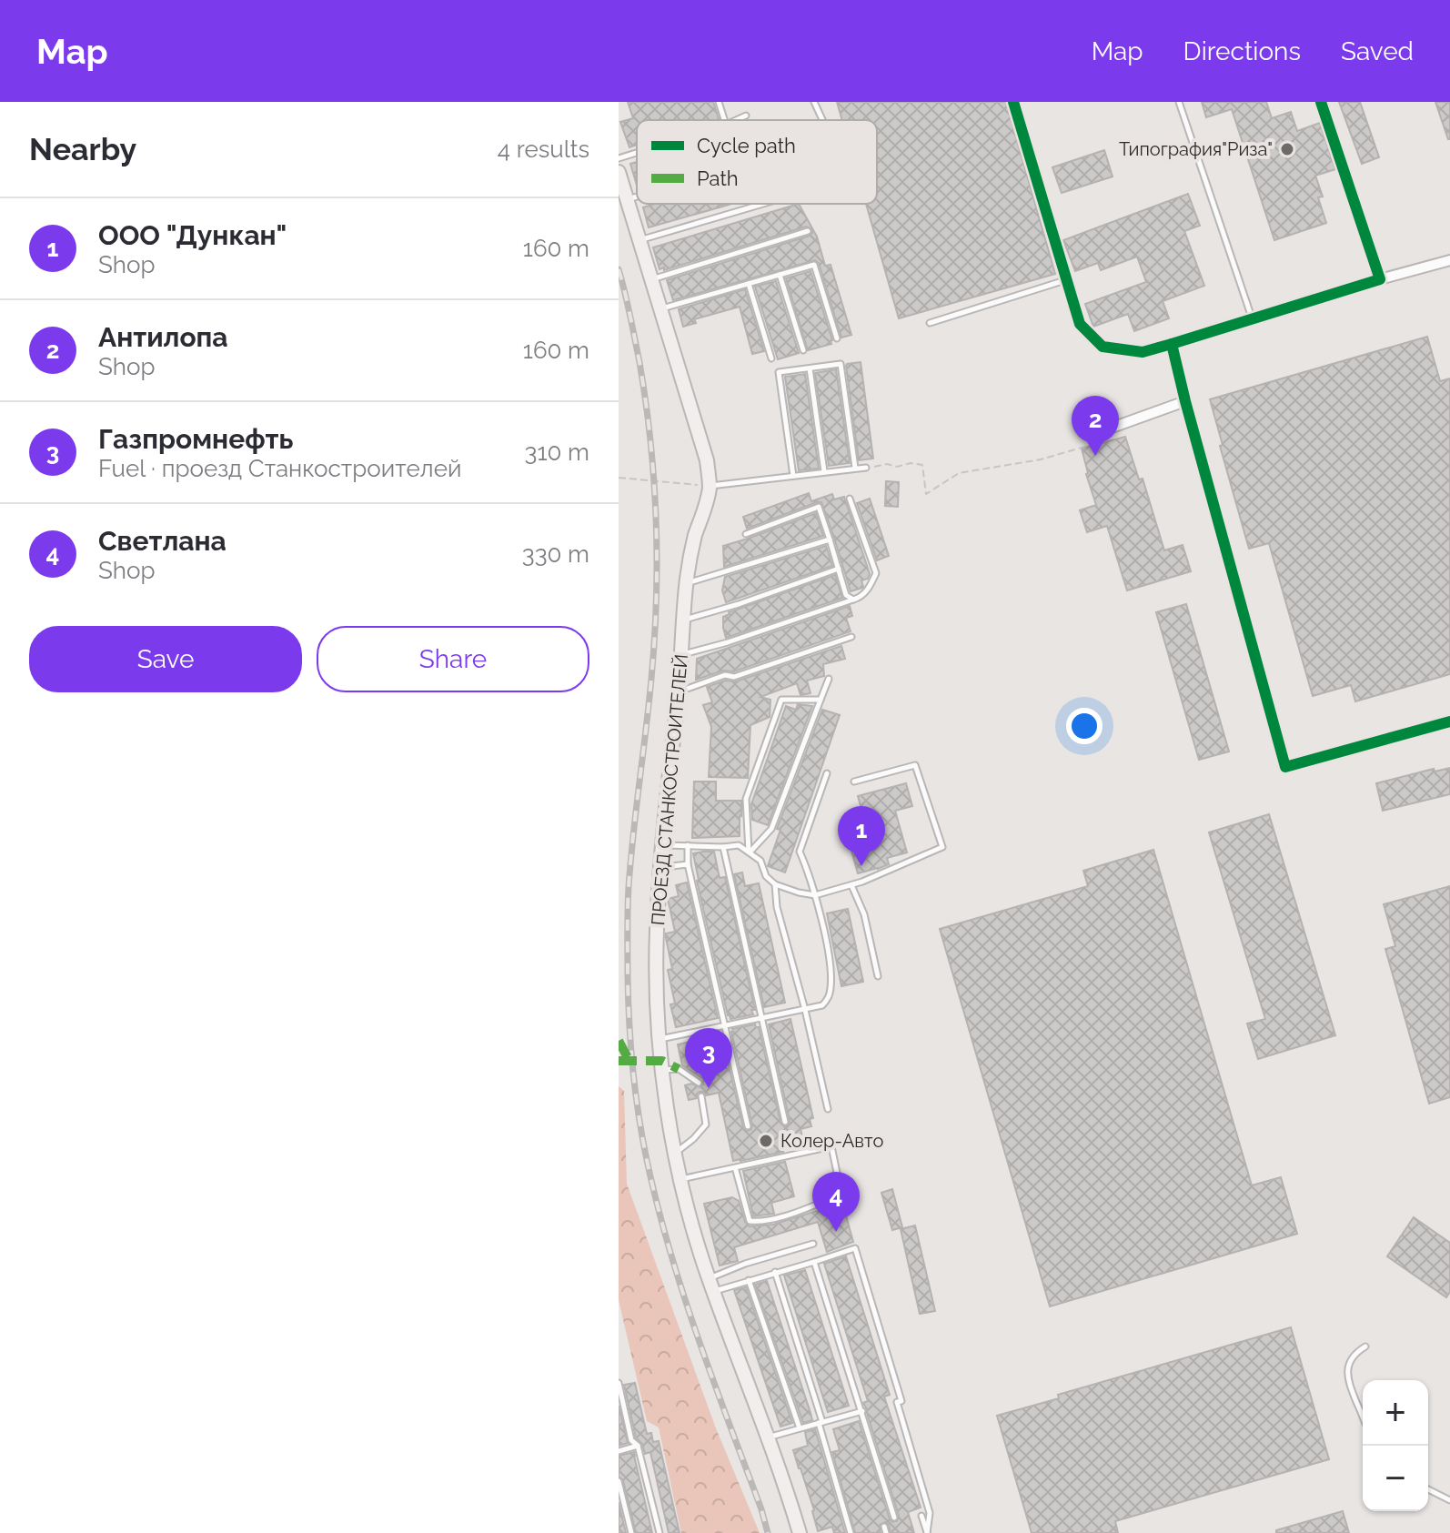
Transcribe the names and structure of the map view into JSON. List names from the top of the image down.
{
  "streets": {
    "main road": ["ПРОЕЗД СТАНКОСТРОИТЕЛЕЙ"]
  },
  "places": ["Типография\"Риза\"", "Колер-Авто"],
  "legend": ["Cycle path", "Path"],
  "page": {
    "header": "Map",
    "nav": ["Map", "Directions", "Saved"],
    "heading": ["Nearby", "4 results"],
    "list": [
      {
        "mark": "1",
        "name": "ООО \"Дункан\"",
        "note": "Shop",
        "value": "160 m"
      },
      {
        "mark": "2",
        "name": "Aнтилопа",
        "note": "Shop",
        "value": "160 m"
      },
      {
        "mark": "3",
        "name": "Газпромнефть",
        "note": "Fuel · проезд Станкостроителей",
        "value": "310 m"
      },
      {
        "mark": "4",
        "name": "Светлана",
        "note": "Shop",
        "value": "330 m"
      }
    ],
    "pins": [
      "2",
      "1",
      "3",
      "4"
    ],
    "buttons": ["Save", "Share"],
    "map_buttons": ["+", "−"]
  }
}
